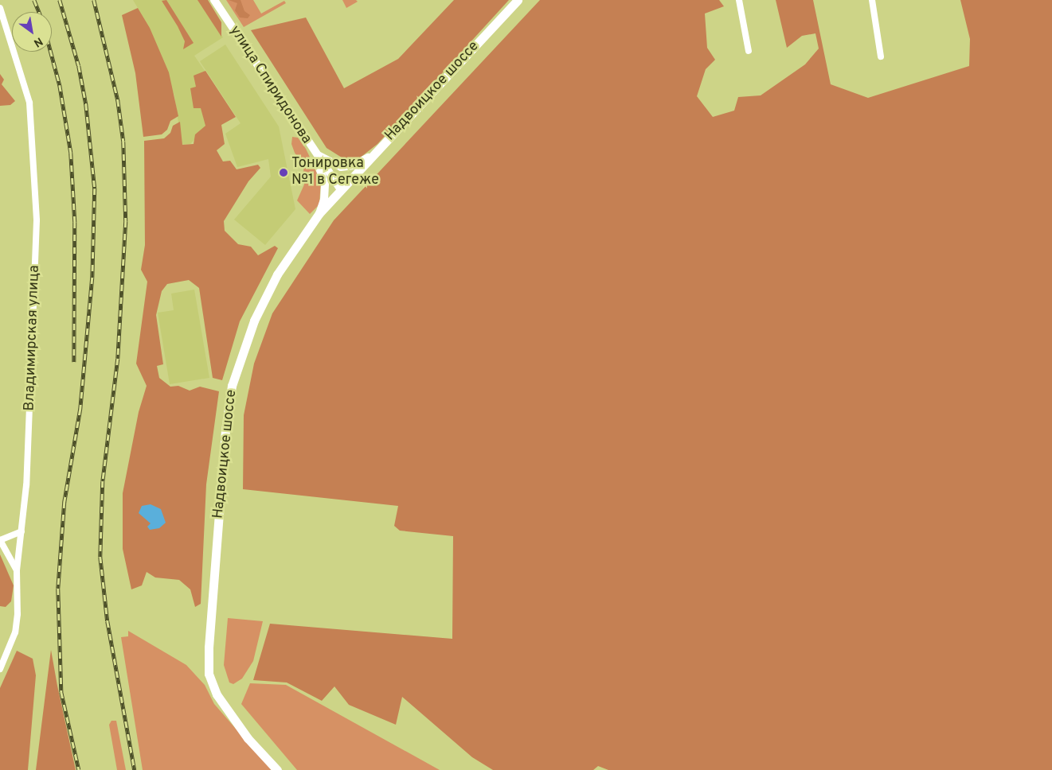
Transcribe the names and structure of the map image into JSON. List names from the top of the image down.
{
  "streets": {
    "main road": ["Надвоицкое шоссе"],
    "street": ["улица Спиридонова", "Владимирская улица"]
  },
  "crossings": [
    ["улица Спиридонова", "Надвоицкое шоссе"]
  ],
  "places": ["Тонировка №1 в Сегеже"],
  "north": "bottom right"
}
